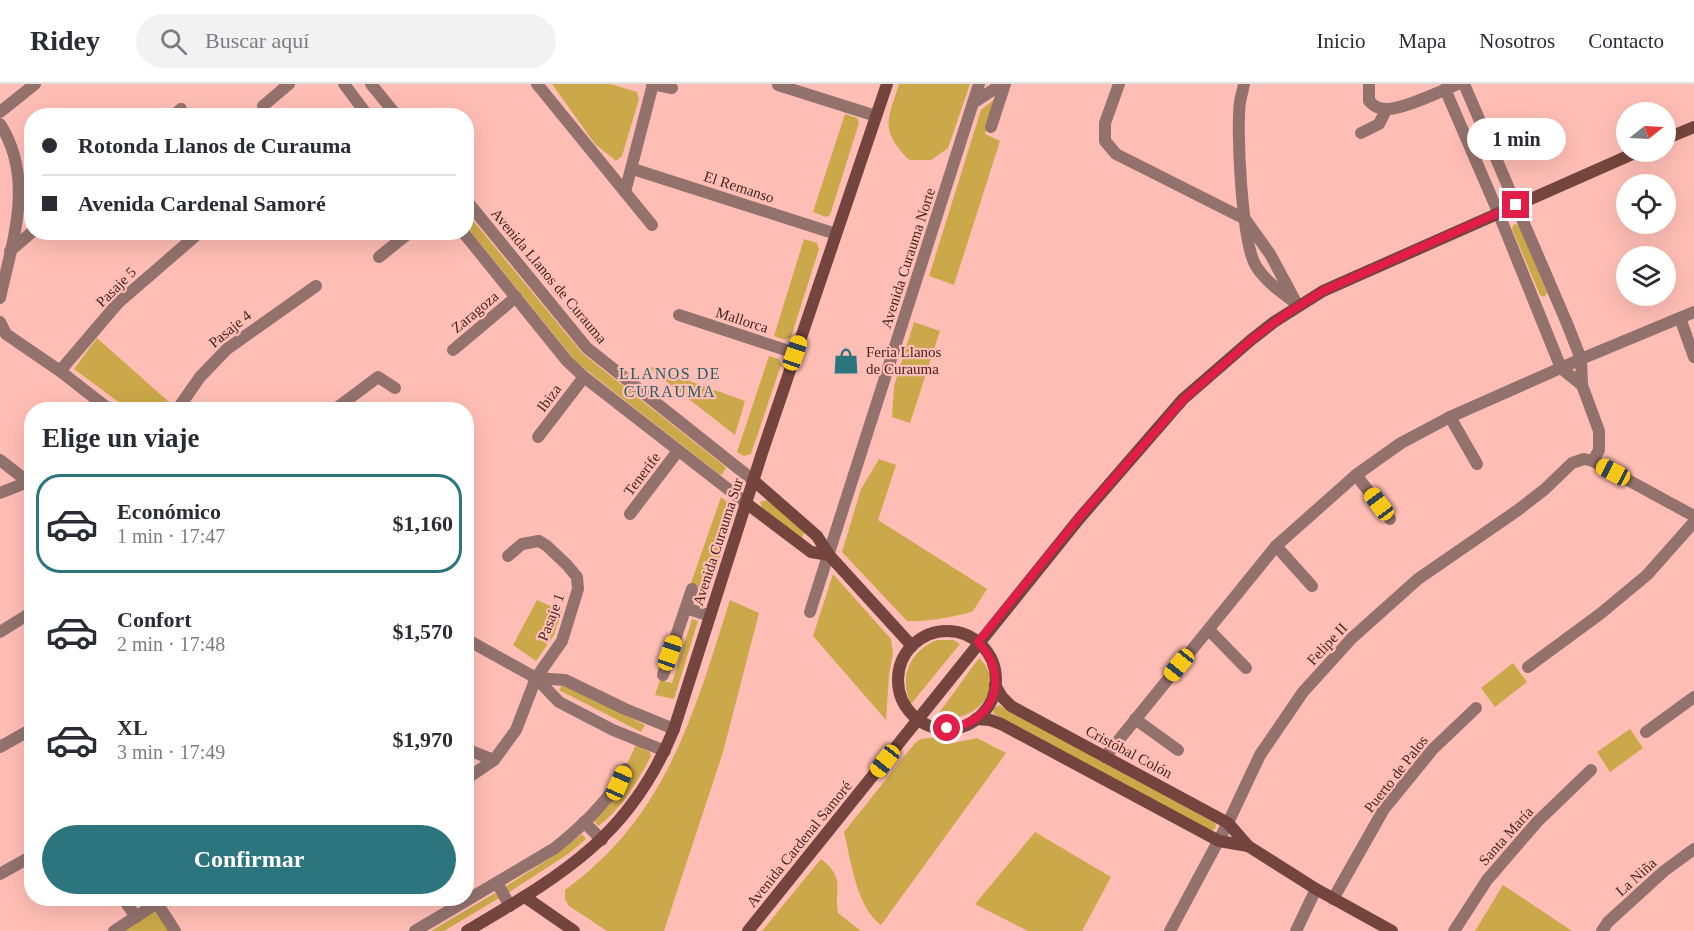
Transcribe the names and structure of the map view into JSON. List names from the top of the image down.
{
  "streets": {
    "street": [
      "El Remanso",
      "Avenida Curauma Norte",
      "Avenida Llanos de Curauma",
      "Pasaje 5",
      "Zaragoza",
      "Mallorca",
      "Pasaje 4",
      "Ibiza",
      "Tenerife",
      "Avenida Curauma Sur",
      "Pasaje 1",
      "Felipe II",
      "Cristóbal Colón",
      "Puerto de Palos",
      "Santa María",
      "Avenida Cardenal Samoré",
      "La Niña"
    ]
  },
  "crossings": [
    ["El Remanso", "Avenida Curauma Sur"],
    ["Avenida Curauma Norte", "Avenida Llanos de Curauma"],
    ["Avenida Llanos de Curauma", "Zaragoza"],
    ["Avenida Llanos de Curauma", "Ibiza"],
    ["Avenida Llanos de Curauma", "Tenerife"],
    ["Avenida Llanos de Curauma", "Avenida Curauma Sur"],
    ["Mallorca", "Avenida Curauma Sur"],
    ["Felipe II", "Cristóbal Colón"],
    ["Cristóbal Colón", "Puerto de Palos"]
  ],
  "districts": ["LLANOS DE CURAUMA"],
  "places": {
    "shop": ["Feria Llanos de Curauma"]
  },
  "north": "right",
  "page": {
    "header": "Ridey",
    "search": "Buscar aquí",
    "nav": [
      "Inicio",
      "Mapa",
      "Nosotros",
      "Contacto"
    ],
    "banner": ["Rotonda Llanos de Curauma", "Avenida Cardenal Samoré"],
    "bubble": "1 min",
    "heading": "Elige un viaje",
    "list": [
      {
        "name": "Económico",
        "note": "1 min · 17:47",
        "value": "$1,160"
      },
      {
        "name": "Confort",
        "note": "2 min · 17:48",
        "value": "$1,570"
      },
      {
        "name": "XL",
        "note": "3 min · 17:49",
        "value": "$1,970"
      }
    ],
    "buttons": "Confirmar"
  }
}
